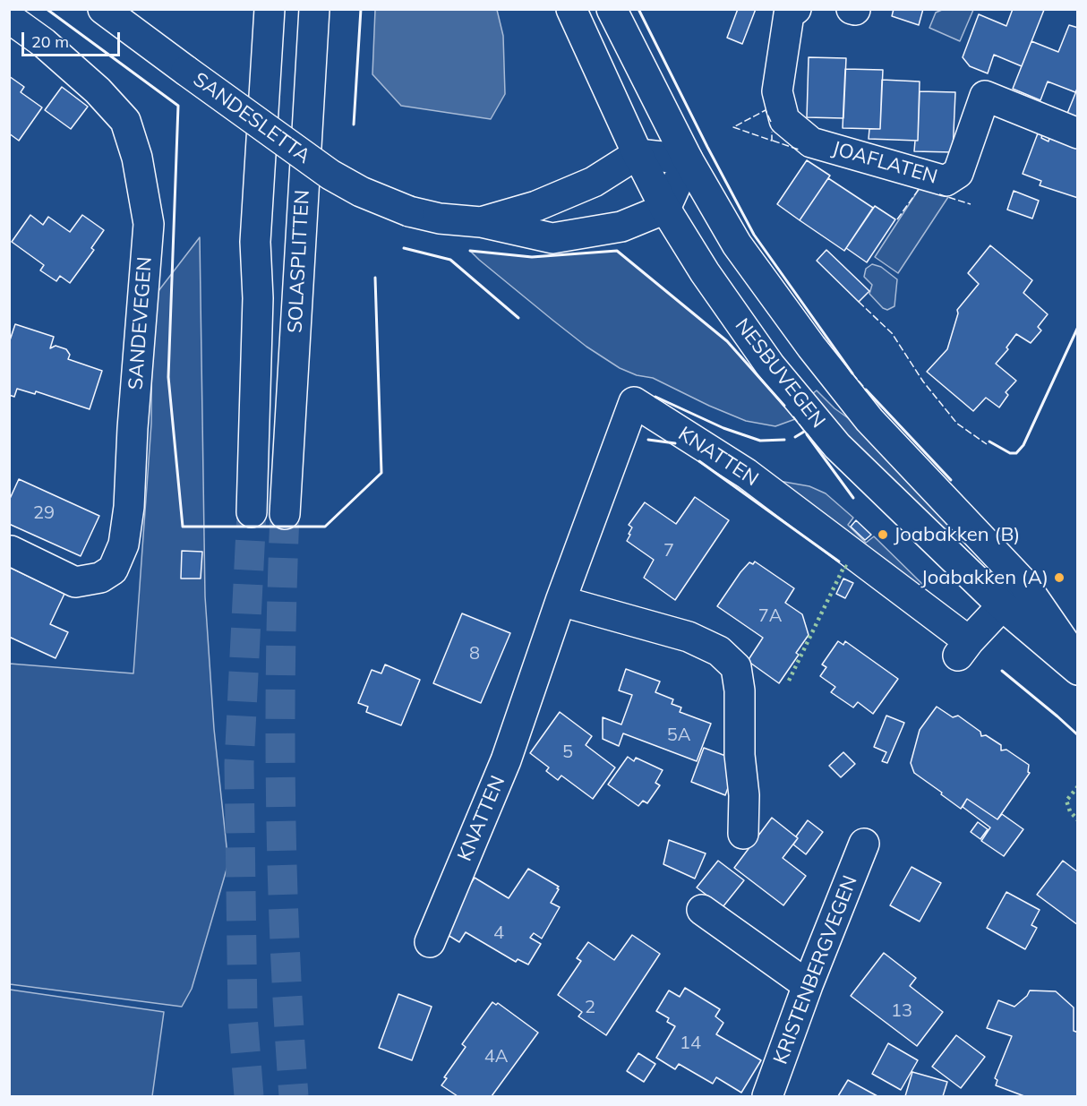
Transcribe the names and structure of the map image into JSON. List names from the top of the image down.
{
  "streets": {
    "main road": [
      "SANDESLETTA",
      "JOAFLATEN",
      "SOLASPLITTEN",
      "SANDEVEGEN",
      "NESBUVEGEN",
      "KNATTEN",
      "KRISTENBERGVEGEN"
    ]
  },
  "crossings": [
    ["NESBUVEGEN", "KNATTEN"]
  ],
  "places": ["Joabakken (B)", "Joabakken (A)"],
  "house_numbers": [
    "29",
    "7",
    "7A",
    "8",
    "5A",
    "5",
    "4",
    "2",
    "13",
    "14",
    "4A"
  ],
  "scale_bar": "20 m"
}
